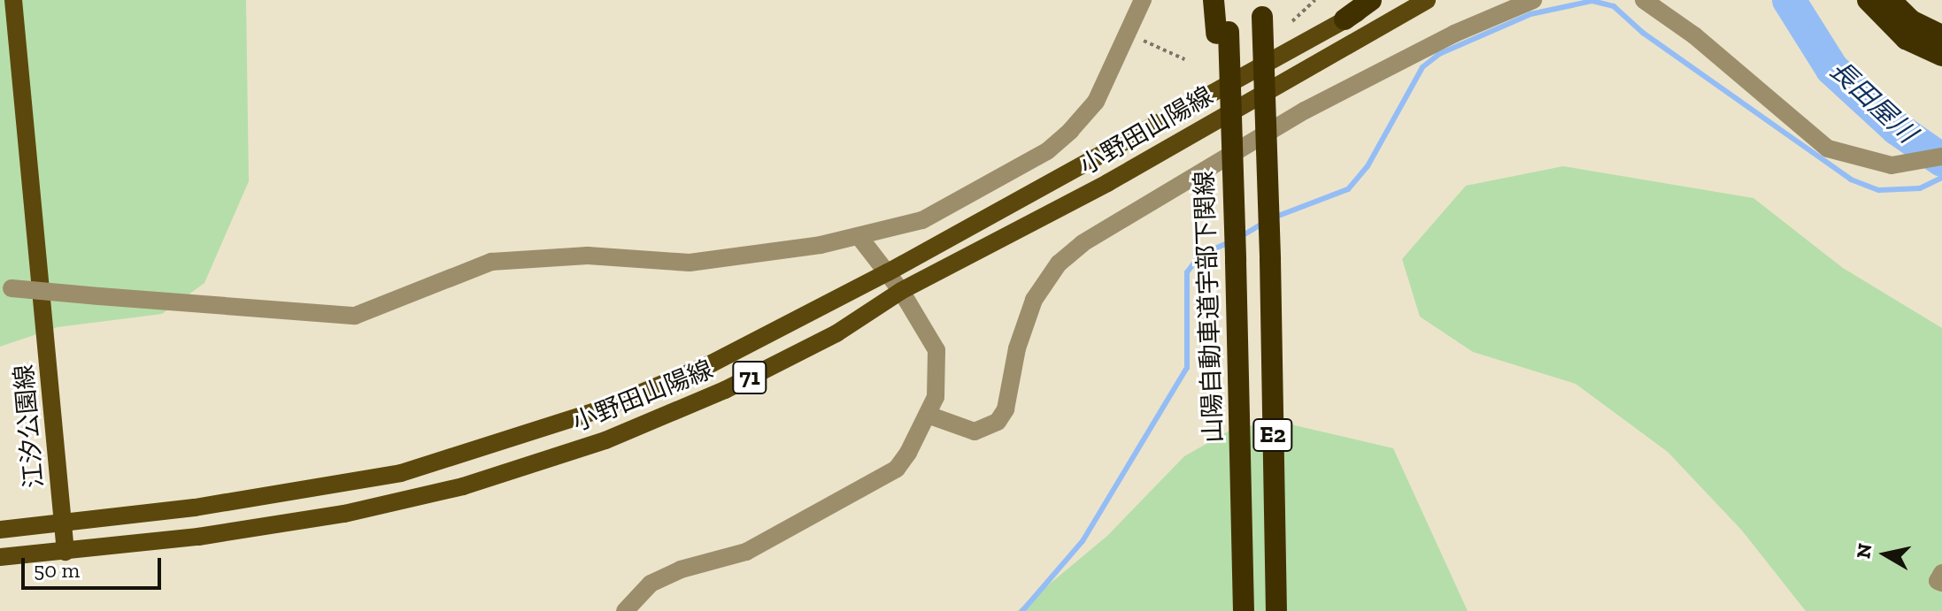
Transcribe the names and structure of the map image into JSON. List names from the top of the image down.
{
  "streets": {
    "highway": ["山陽自動車道宇部下関線", "E2"],
    "main road": ["小野田山陽線", "71", "江汐公園線"]
  },
  "crossings": [
    ["小野田山陽線", "江汐公園線"]
  ],
  "water": ["長田屋川"],
  "scale_bar": "50 m",
  "north": "left"
}
